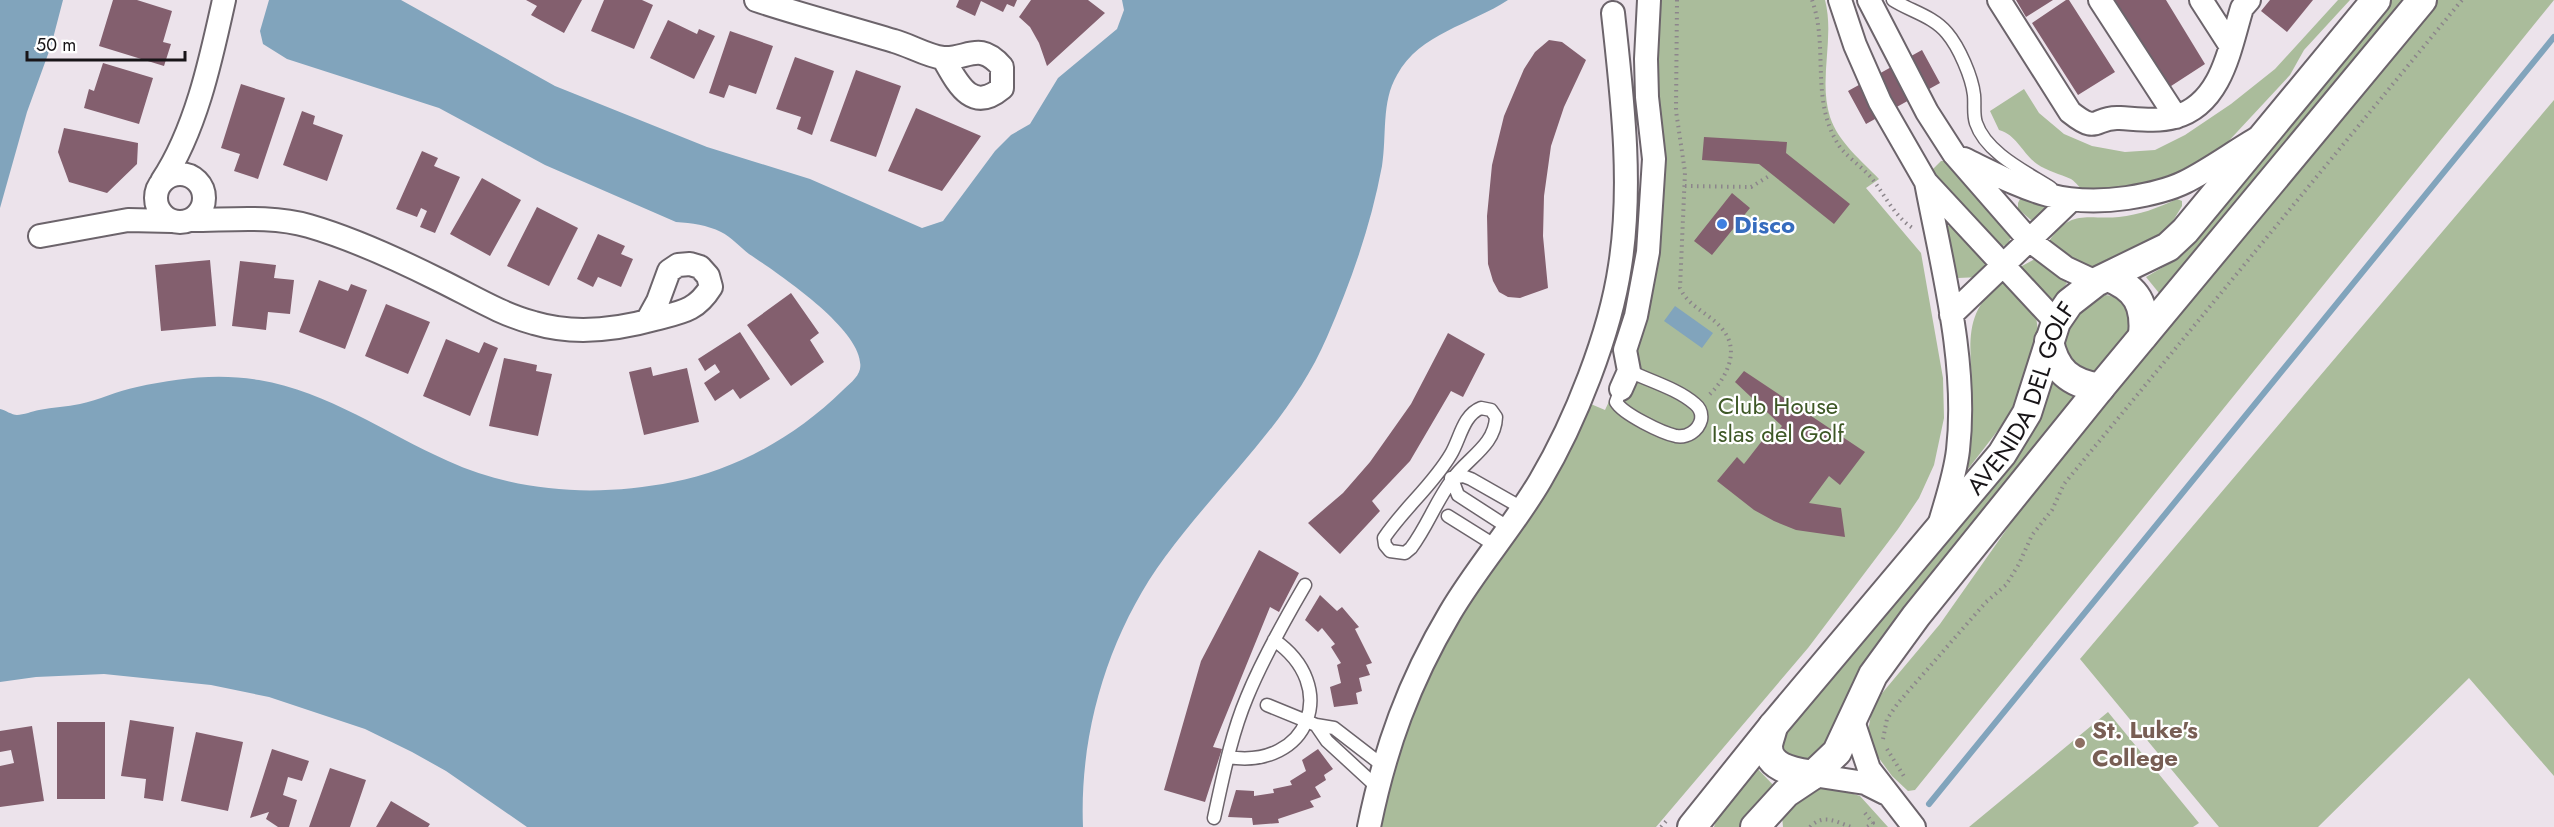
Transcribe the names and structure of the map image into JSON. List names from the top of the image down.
{
  "streets": {
    "street": ["AVENIDA DEL GOLF"]
  },
  "parks": ["Club House Islas del Golf"],
  "places": ["Disco", "St. Luke's College"],
  "scale_bar": "50 m"
}
